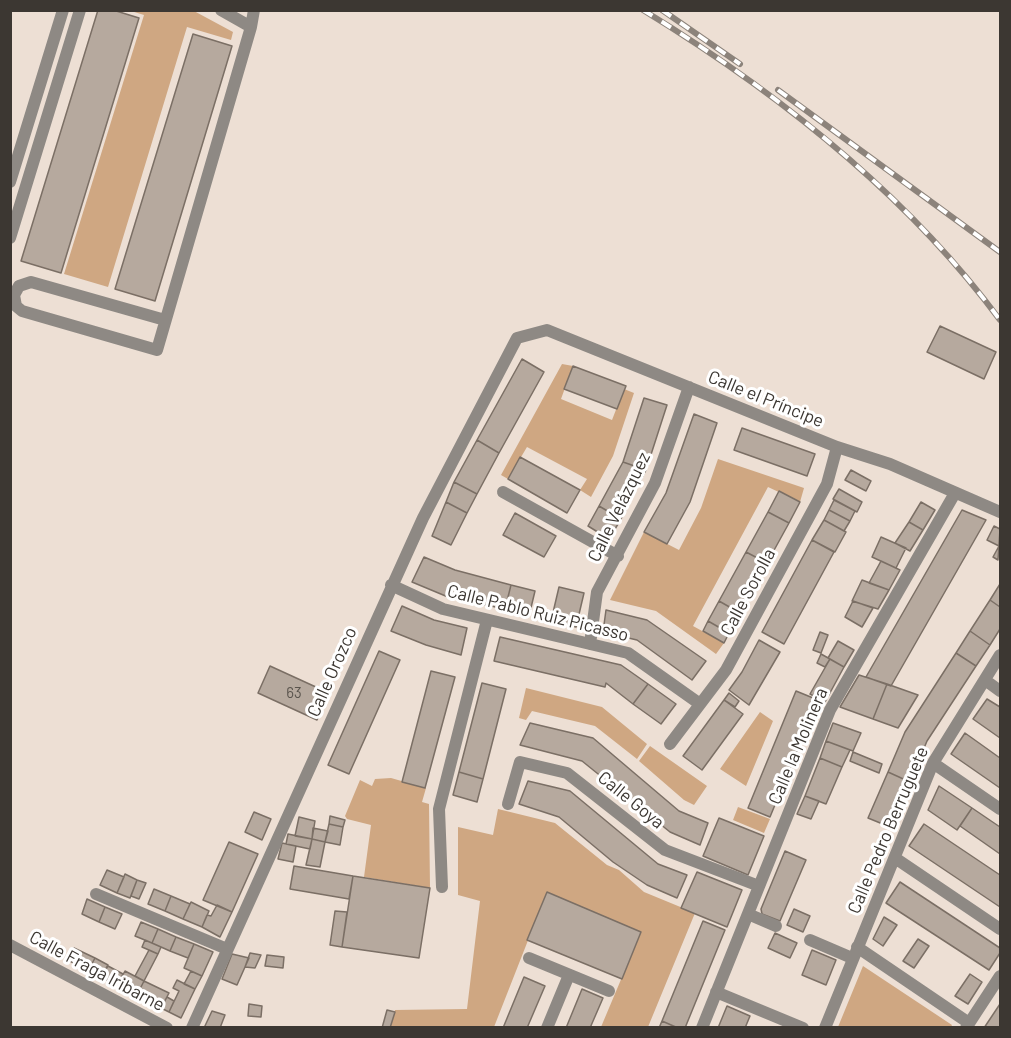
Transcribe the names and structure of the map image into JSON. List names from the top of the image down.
{
  "streets": {
    "street": [
      "Calle el Príncipe",
      "Calle Velázquez",
      "Calle Sorolla",
      "Calle Pablo Ruiz Picasso",
      "Calle Orozco",
      "Calle la Molinera",
      "Calle Goya",
      "Calle Pedro Berruguete",
      "Calle Fraga Iribarne"
    ]
  },
  "crossings": [
    ["Calle el Príncipe", "Calle Velázquez"],
    ["Calle el Príncipe", "Calle Sorolla"],
    ["Calle el Príncipe", "Calle Orozco"],
    ["Calle el Príncipe", "Calle la Molinera"],
    ["Calle Velázquez", "Calle Pablo Ruiz Picasso"],
    ["Calle Sorolla", "Calle Pablo Ruiz Picasso"],
    ["Calle Pablo Ruiz Picasso", "Calle Orozco"],
    ["Calle la Molinera", "Calle Goya"]
  ],
  "house_numbers": ["63"]
}
